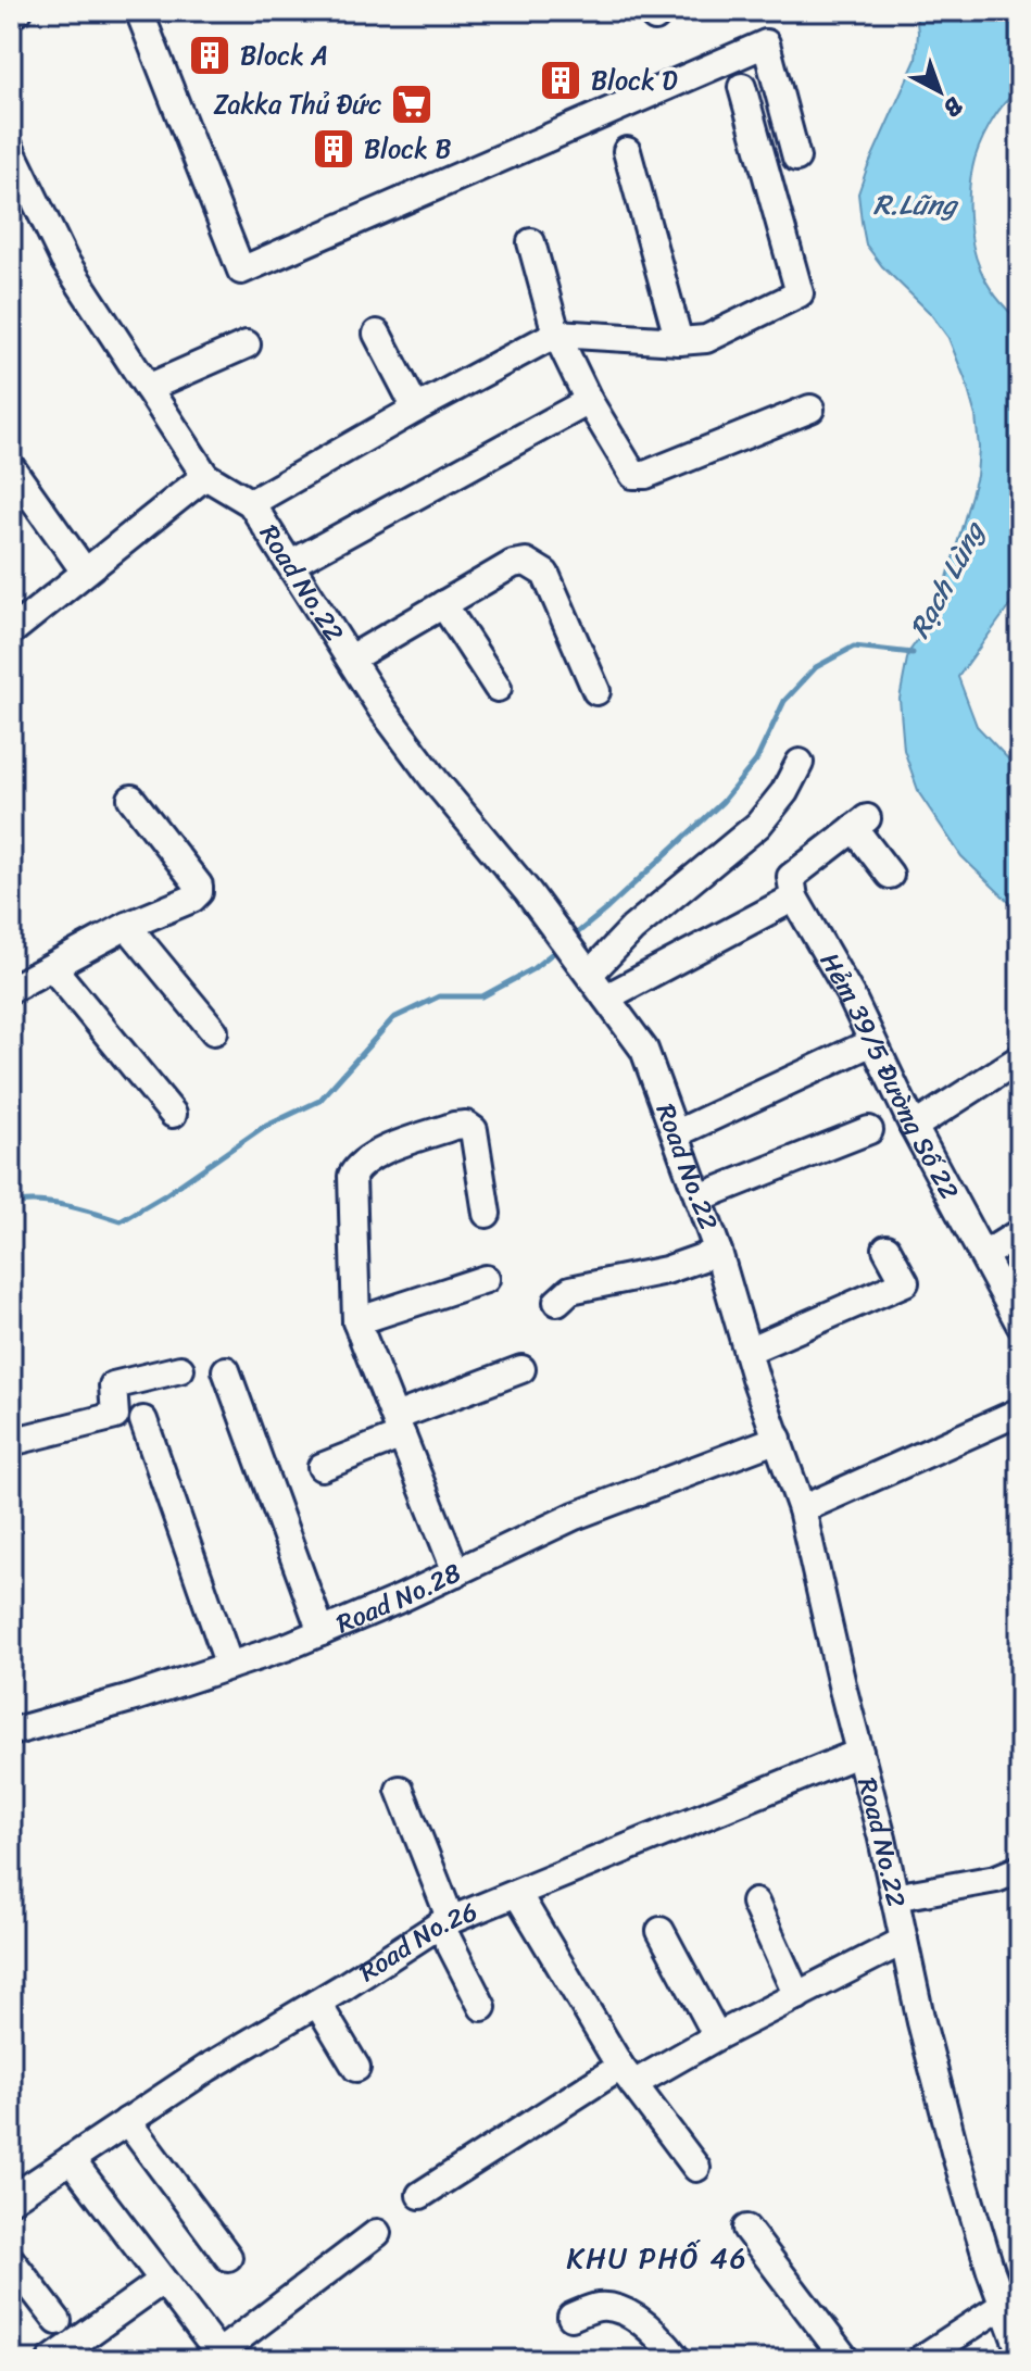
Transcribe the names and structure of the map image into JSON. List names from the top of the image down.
{
  "streets": {
    "street": [
      "Road No.22",
      "Hẻm 39/5 Đường Số 22",
      "Road No.28",
      "Road No.26"
    ]
  },
  "crossings": [
    ["Road No.22", "Road No.28"],
    ["Road No.22", "Road No.26"]
  ],
  "districts": ["KHU PHỐ 46"],
  "water": ["R.Lũng", "Rạch Lùng"],
  "places": {
    "building": ["Block A", "Block D", "Block B"],
    "supermarket": ["Zakka Thủ Đức"]
  },
  "north": "bottom right"
}
